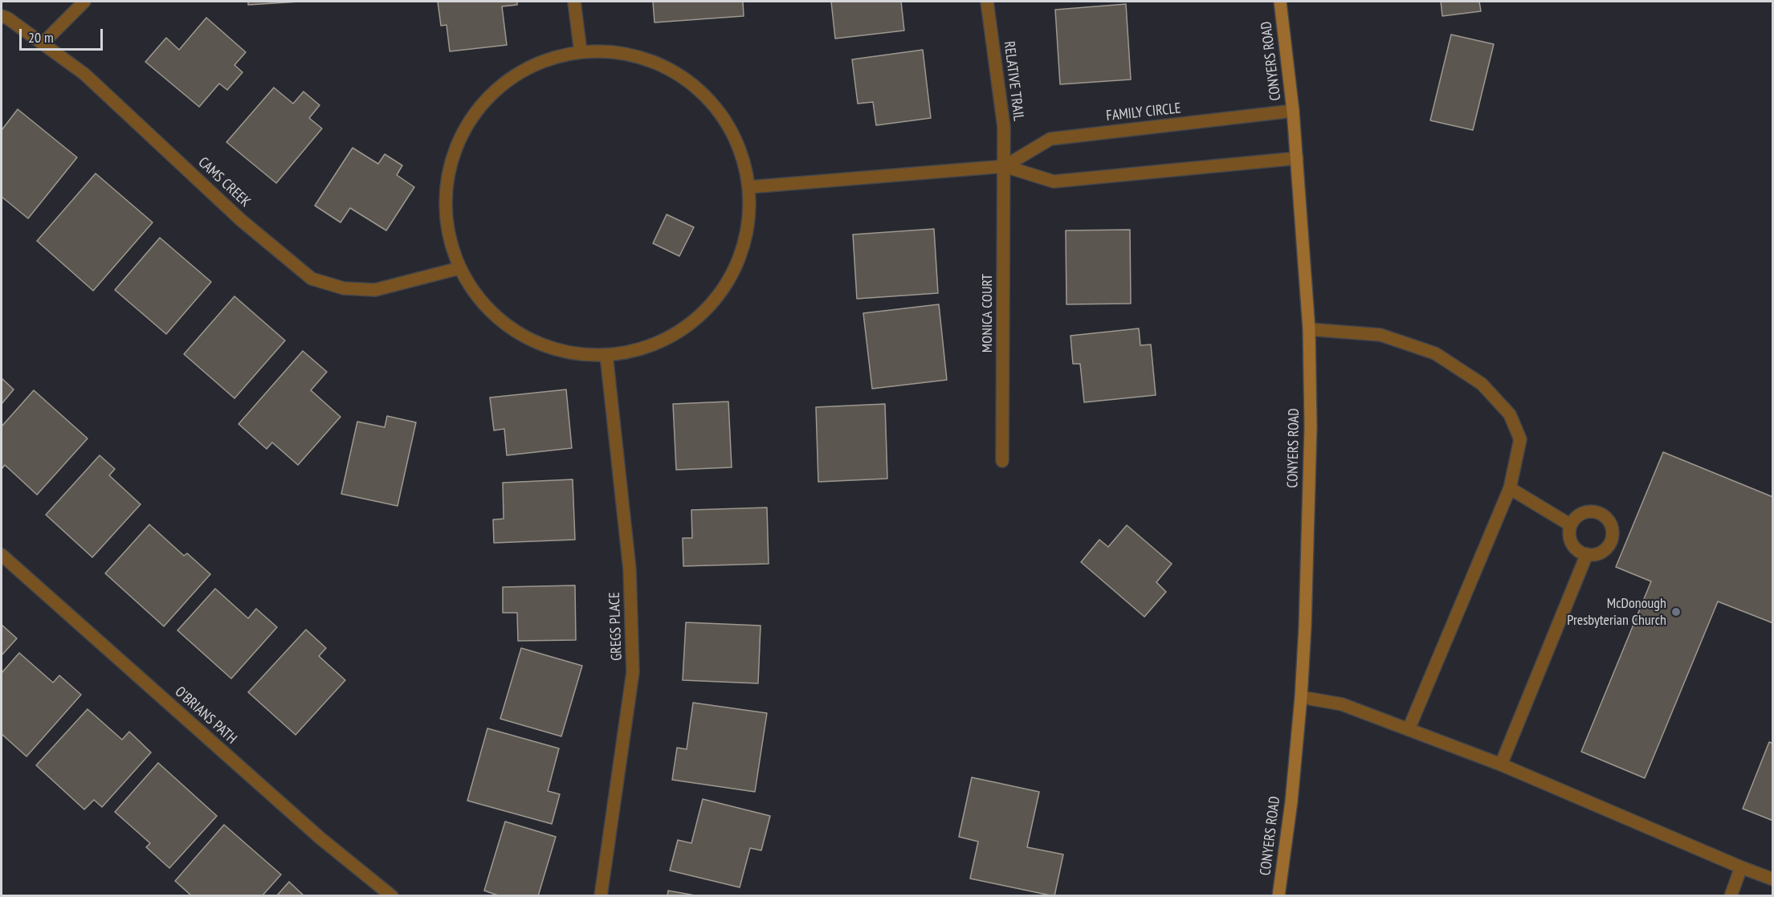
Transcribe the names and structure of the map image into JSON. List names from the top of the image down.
{
  "streets": {
    "main road": ["CONYERS ROAD"],
    "street": [
      "RELATIVE TRAIL",
      "FAMILY CIRCLE",
      "CAMS CREEK",
      "MONICA COURT",
      "GREGS PLACE",
      "O'BRIANS PATH"
    ]
  },
  "crossings": [
    ["CONYERS ROAD", "FAMILY CIRCLE"],
    ["RELATIVE TRAIL", "FAMILY CIRCLE"],
    ["RELATIVE TRAIL", "MONICA COURT"],
    ["FAMILY CIRCLE", "MONICA COURT"]
  ],
  "places": ["McDonough Presbyterian Church"],
  "scale_bar": "20 m"
}
